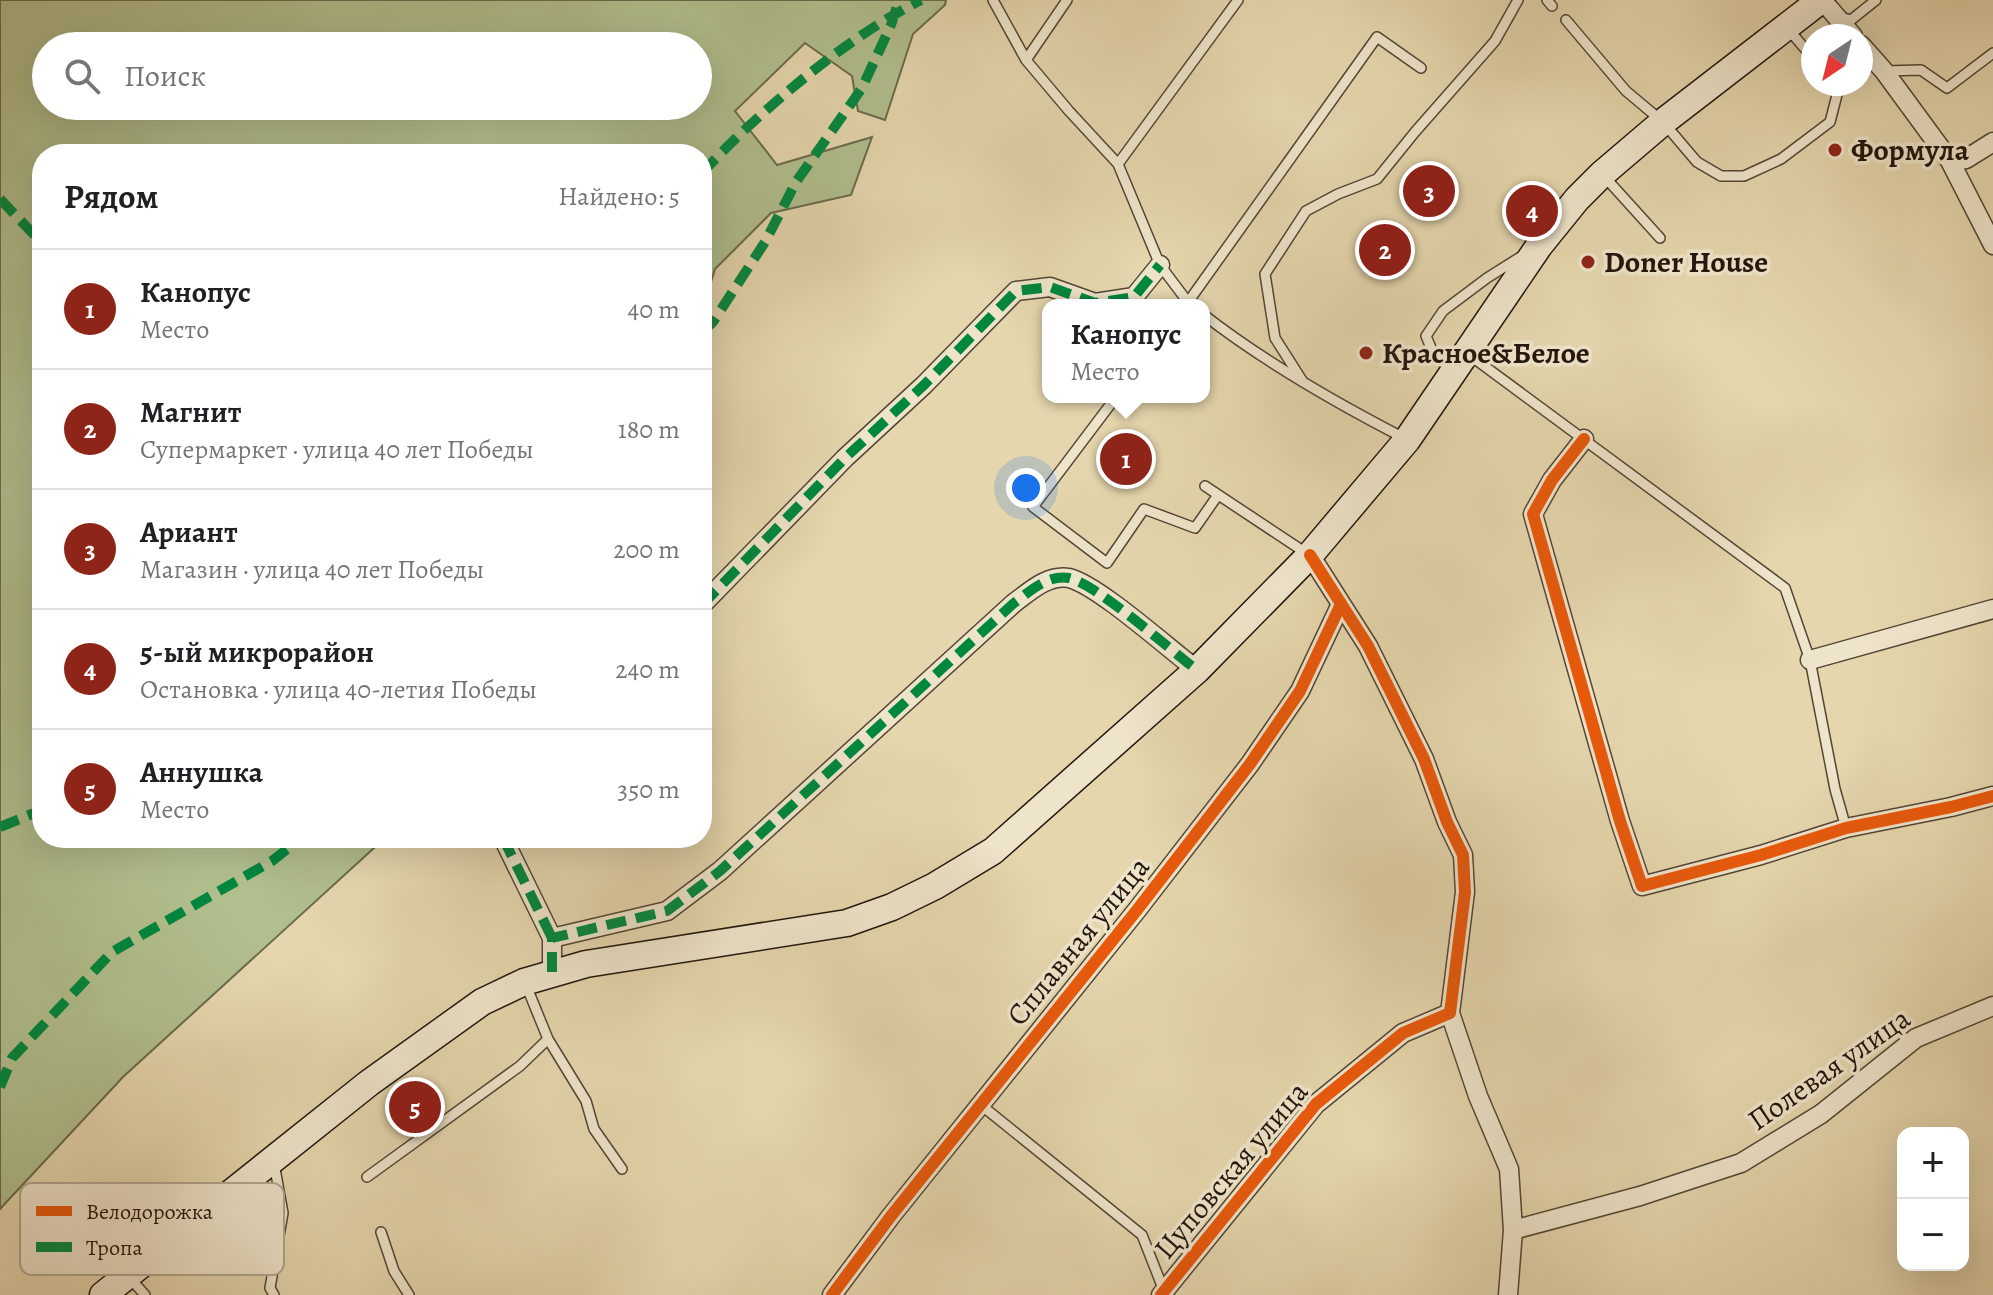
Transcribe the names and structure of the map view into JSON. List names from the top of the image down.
{
  "streets": {
    "street": ["Сплавная улица", "Полевая улица", "Цуповская улица"]
  },
  "places": ["Формула", "Doner House", "Красное&Белое"],
  "legend": ["Велодорожка", "Тропа"],
  "north": "bottom left",
  "page": {
    "search": "Поиск",
    "heading": ["Рядом", "Найдено: 5"],
    "pins": [
      "3",
      "4",
      "2",
      "1",
      "5"
    ],
    "list": [
      {
        "mark": "1",
        "name": "Канопус",
        "note": "Место",
        "value": "40 m"
      },
      {
        "mark": "2",
        "name": "Магнит",
        "note": "Супермаркет · улица 40 лет Победы",
        "value": "180 m"
      },
      {
        "mark": "3",
        "name": "Ариант",
        "note": "Магазин · улица 40 лет Победы",
        "value": "200 m"
      },
      {
        "mark": "4",
        "name": "5-ый микрорайон",
        "note": "Остановка · улица 40-летия Победы",
        "value": "240 m"
      },
      {
        "mark": "5",
        "name": "Аннушка",
        "note": "Место",
        "value": "350 m"
      }
    ],
    "popup": ["Канопус", "Место"],
    "map_buttons": ["+", "−"]
  }
}
